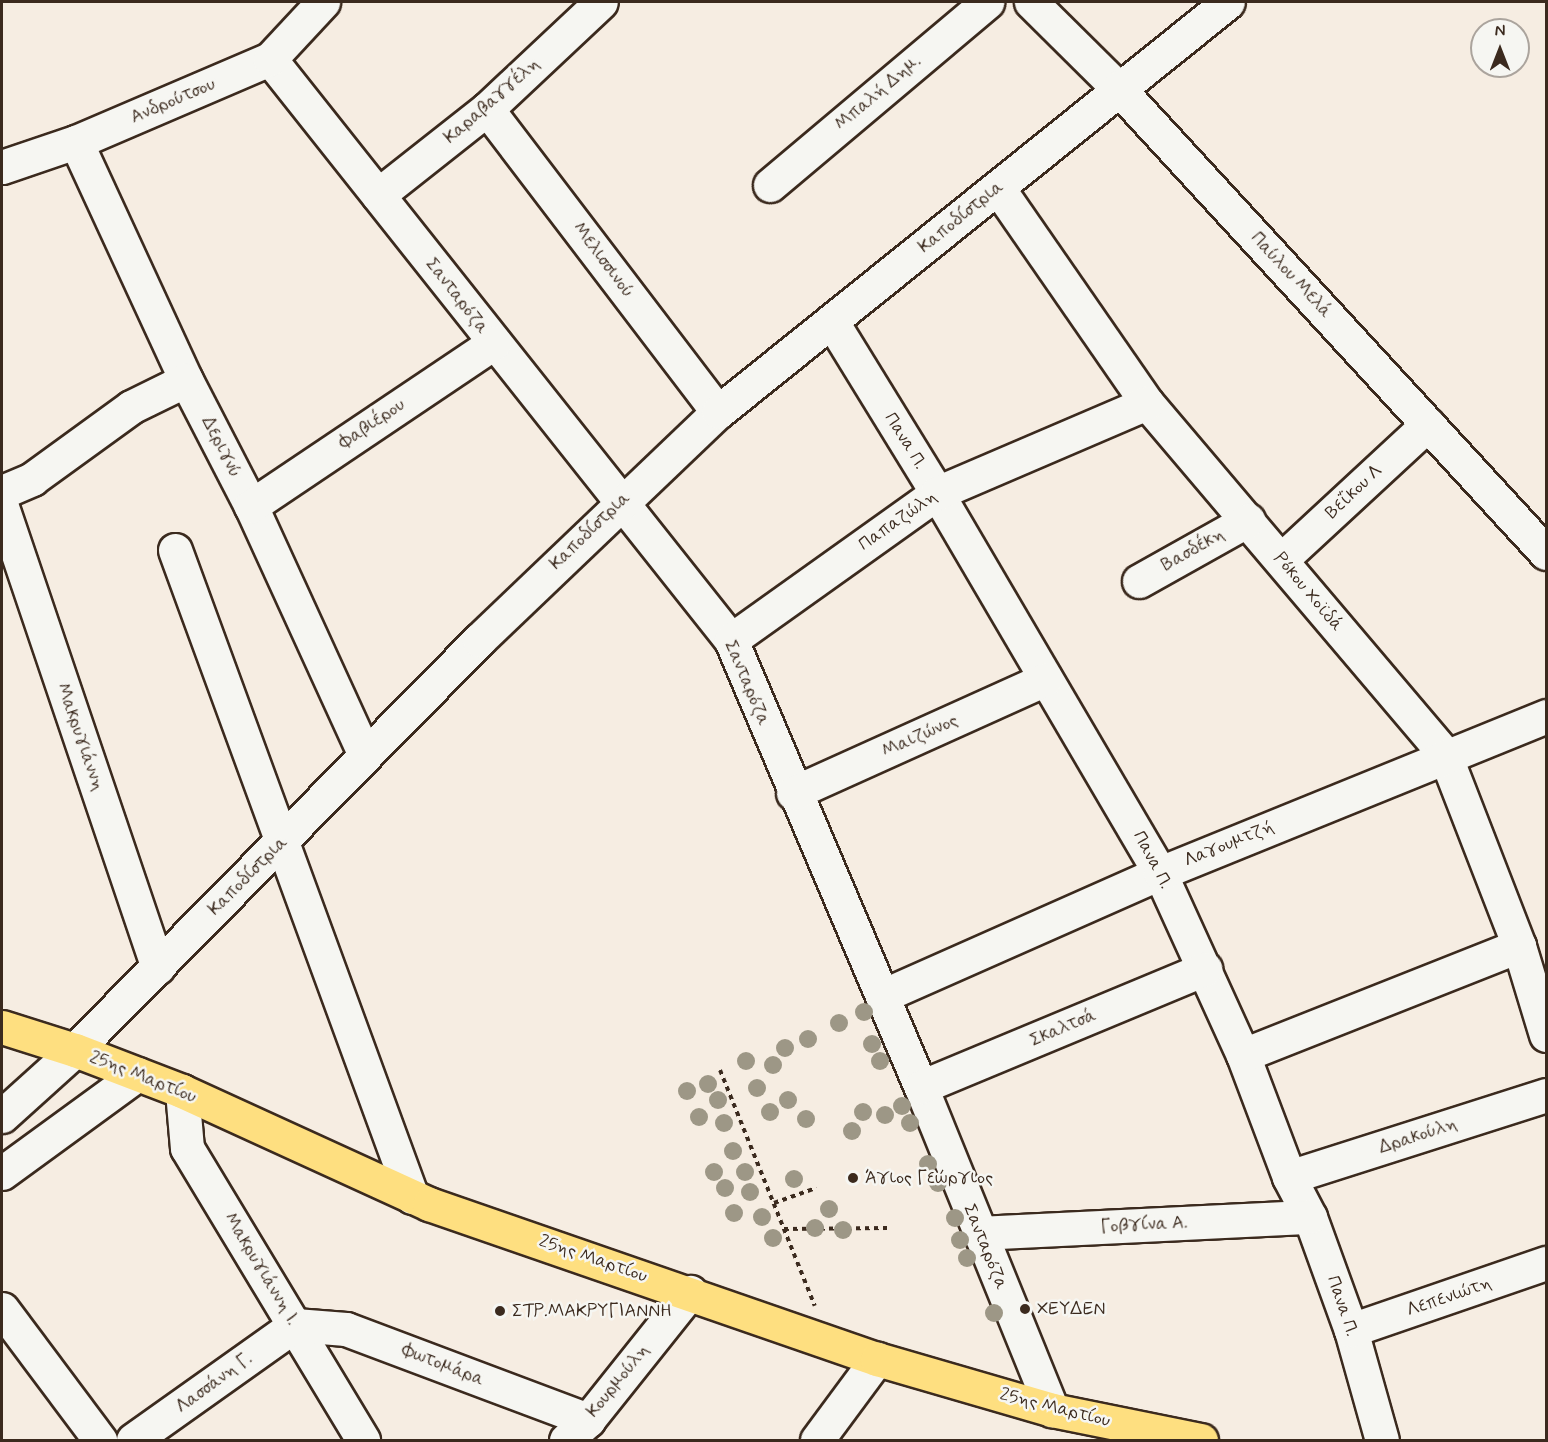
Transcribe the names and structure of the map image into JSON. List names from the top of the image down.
{
  "streets": {
    "main road": ["25ης Μαρτίου"],
    "street": [
      "Μπαλή Δημ.",
      "Ανδρούτσου",
      "Καραβαγγέλη",
      "Καποδίστρια",
      "Μελισσινού",
      "Παύλου Μελά",
      "Σανταρόζα",
      "Φαβιέρου",
      "Πανα Π.",
      "Δεριγνύ",
      "Βεΐκου Λ",
      "Παπαζώλη",
      "Βασδέκη",
      "Ρόκου Χοϊδά",
      "Μαιζώνος",
      "Μακρυγιάννη",
      "Λαγουμτζή",
      "Σκαλτσά",
      "Δρακούλη",
      "Γοβγίνα Α.",
      "Μακρυγιάννη Ι.",
      "Λεπενιώτη",
      "Φωτομάρα",
      "Κουρμούλη",
      "Λασσάνη Γ."
    ]
  },
  "crossings": [
    ["Ανδρούτσου", "Σανταρόζα"],
    ["Ανδρούτσου", "Δεριγνύ"],
    ["Καραβαγγέλη", "Μελισσινού"],
    ["Καραβαγγέλη", "Σανταρόζα"],
    ["Καποδίστρια", "Μελισσινού"],
    ["Καποδίστρια", "Παύλου Μελά"],
    ["Καποδίστρια", "Σανταρόζα"],
    ["Καποδίστρια", "Πανα Π."],
    ["Καποδίστρια", "Δεριγνύ"],
    ["Καποδίστρια", "Ρόκου Χοϊδά"],
    ["Καποδίστρια", "Μακρυγιάννη"],
    ["Καποδίστρια", "25ης Μαρτίου"],
    ["Παύλου Μελά", "Βεΐκου Λ"],
    ["Σανταρόζα", "Φαβιέρου"],
    ["Σανταρόζα", "Παπαζώλη"],
    ["Σανταρόζα", "Μαιζώνος"],
    ["Σανταρόζα", "Λαγουμτζή"],
    ["Σανταρόζα", "Σκαλτσά"],
    ["Σανταρόζα", "25ης Μαρτίου"],
    ["Σανταρόζα", "Γοβγίνα Α."],
    ["Φαβιέρου", "Δεριγνύ"],
    ["Πανα Π.", "Παπαζώλη"],
    ["Πανα Π.", "Μαιζώνος"],
    ["Πανα Π.", "Λαγουμτζή"],
    ["Πανα Π.", "Σκαλτσά"],
    ["Πανα Π.", "Δρακούλη"],
    ["Πανα Π.", "Γοβγίνα Α."],
    ["Πανα Π.", "Λεπενιώτη"],
    ["Βεΐκου Λ", "Ρόκου Χοϊδά"],
    ["Παπαζώλη", "Ρόκου Χοϊδά"],
    ["Βασδέκη", "Ρόκου Χοϊδά"],
    ["Ρόκου Χοϊδά", "Λαγουμτζή"],
    ["25ης Μαρτίου", "Μακρυγιάννη Ι."],
    ["25ης Μαρτίου", "Κουρμούλη"],
    ["Μακρυγιάννη Ι.", "Φωτομάρα"],
    ["Μακρυγιάννη Ι.", "Λασσάνη Γ."],
    ["Φωτομάρα", "Κουρμούλη"],
    ["Φωτομάρα", "Λασσάνη Γ."]
  ],
  "places": ["Άγιος Γεώργιος", "ΧΕΥΔΕΝ", "ΣΤΡ.ΜΑΚΡΥΓΙΑΝΝΗ"],
  "north": "top"
}
